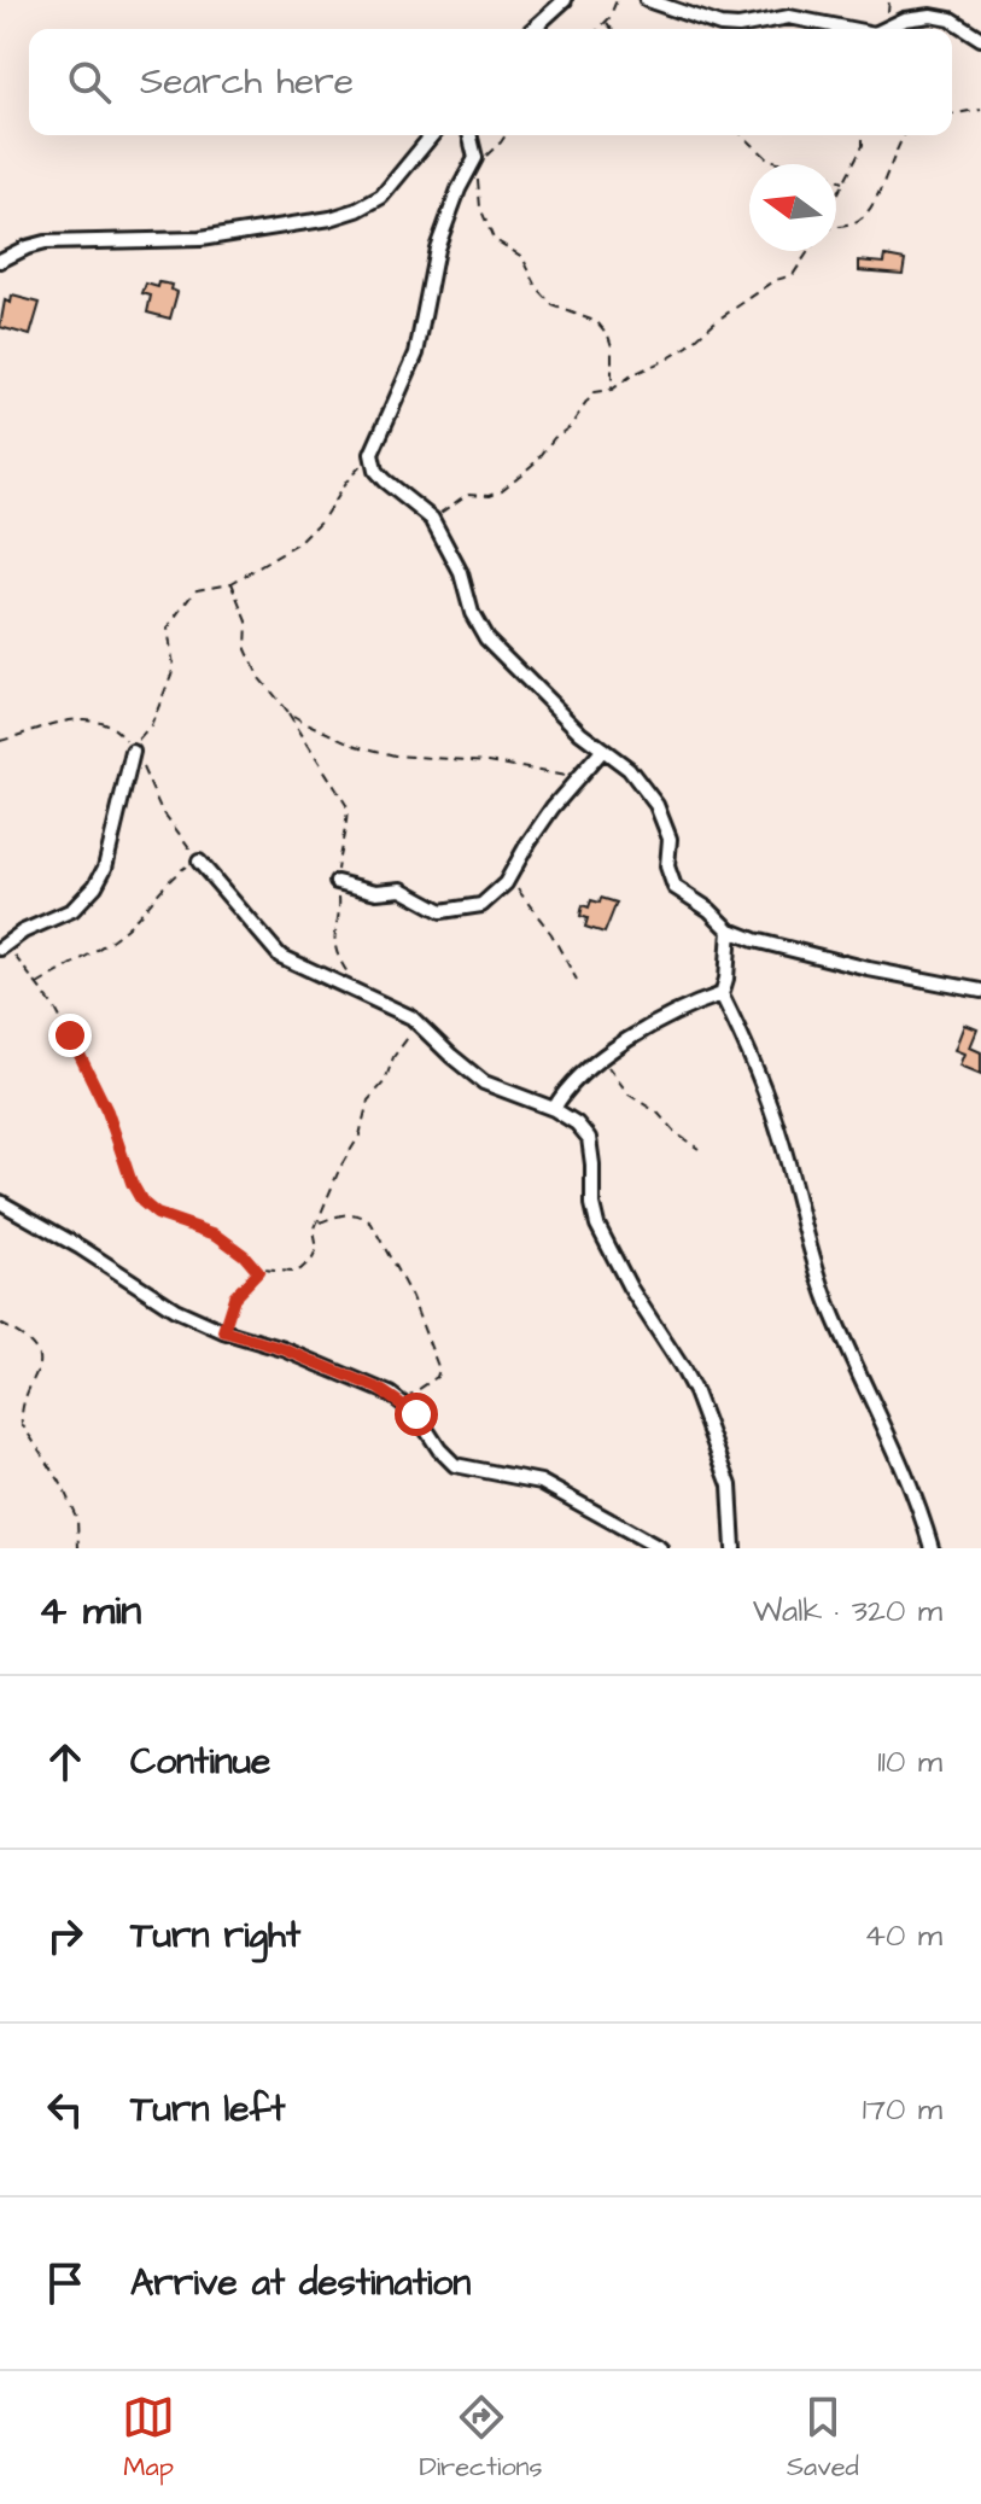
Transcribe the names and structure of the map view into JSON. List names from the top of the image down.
{
  "north": "left",
  "page": {
    "search": "Search here",
    "heading": ["4 min", "Walk · 320 m"],
    "list": [
      ["Continue", "110 m"],
      ["Turn right", "40 m"],
      ["Turn left", "170 m"],
      "Arrive at destination"
    ],
    "nav": ["Map", "Directions", "Saved"]
  }
}
